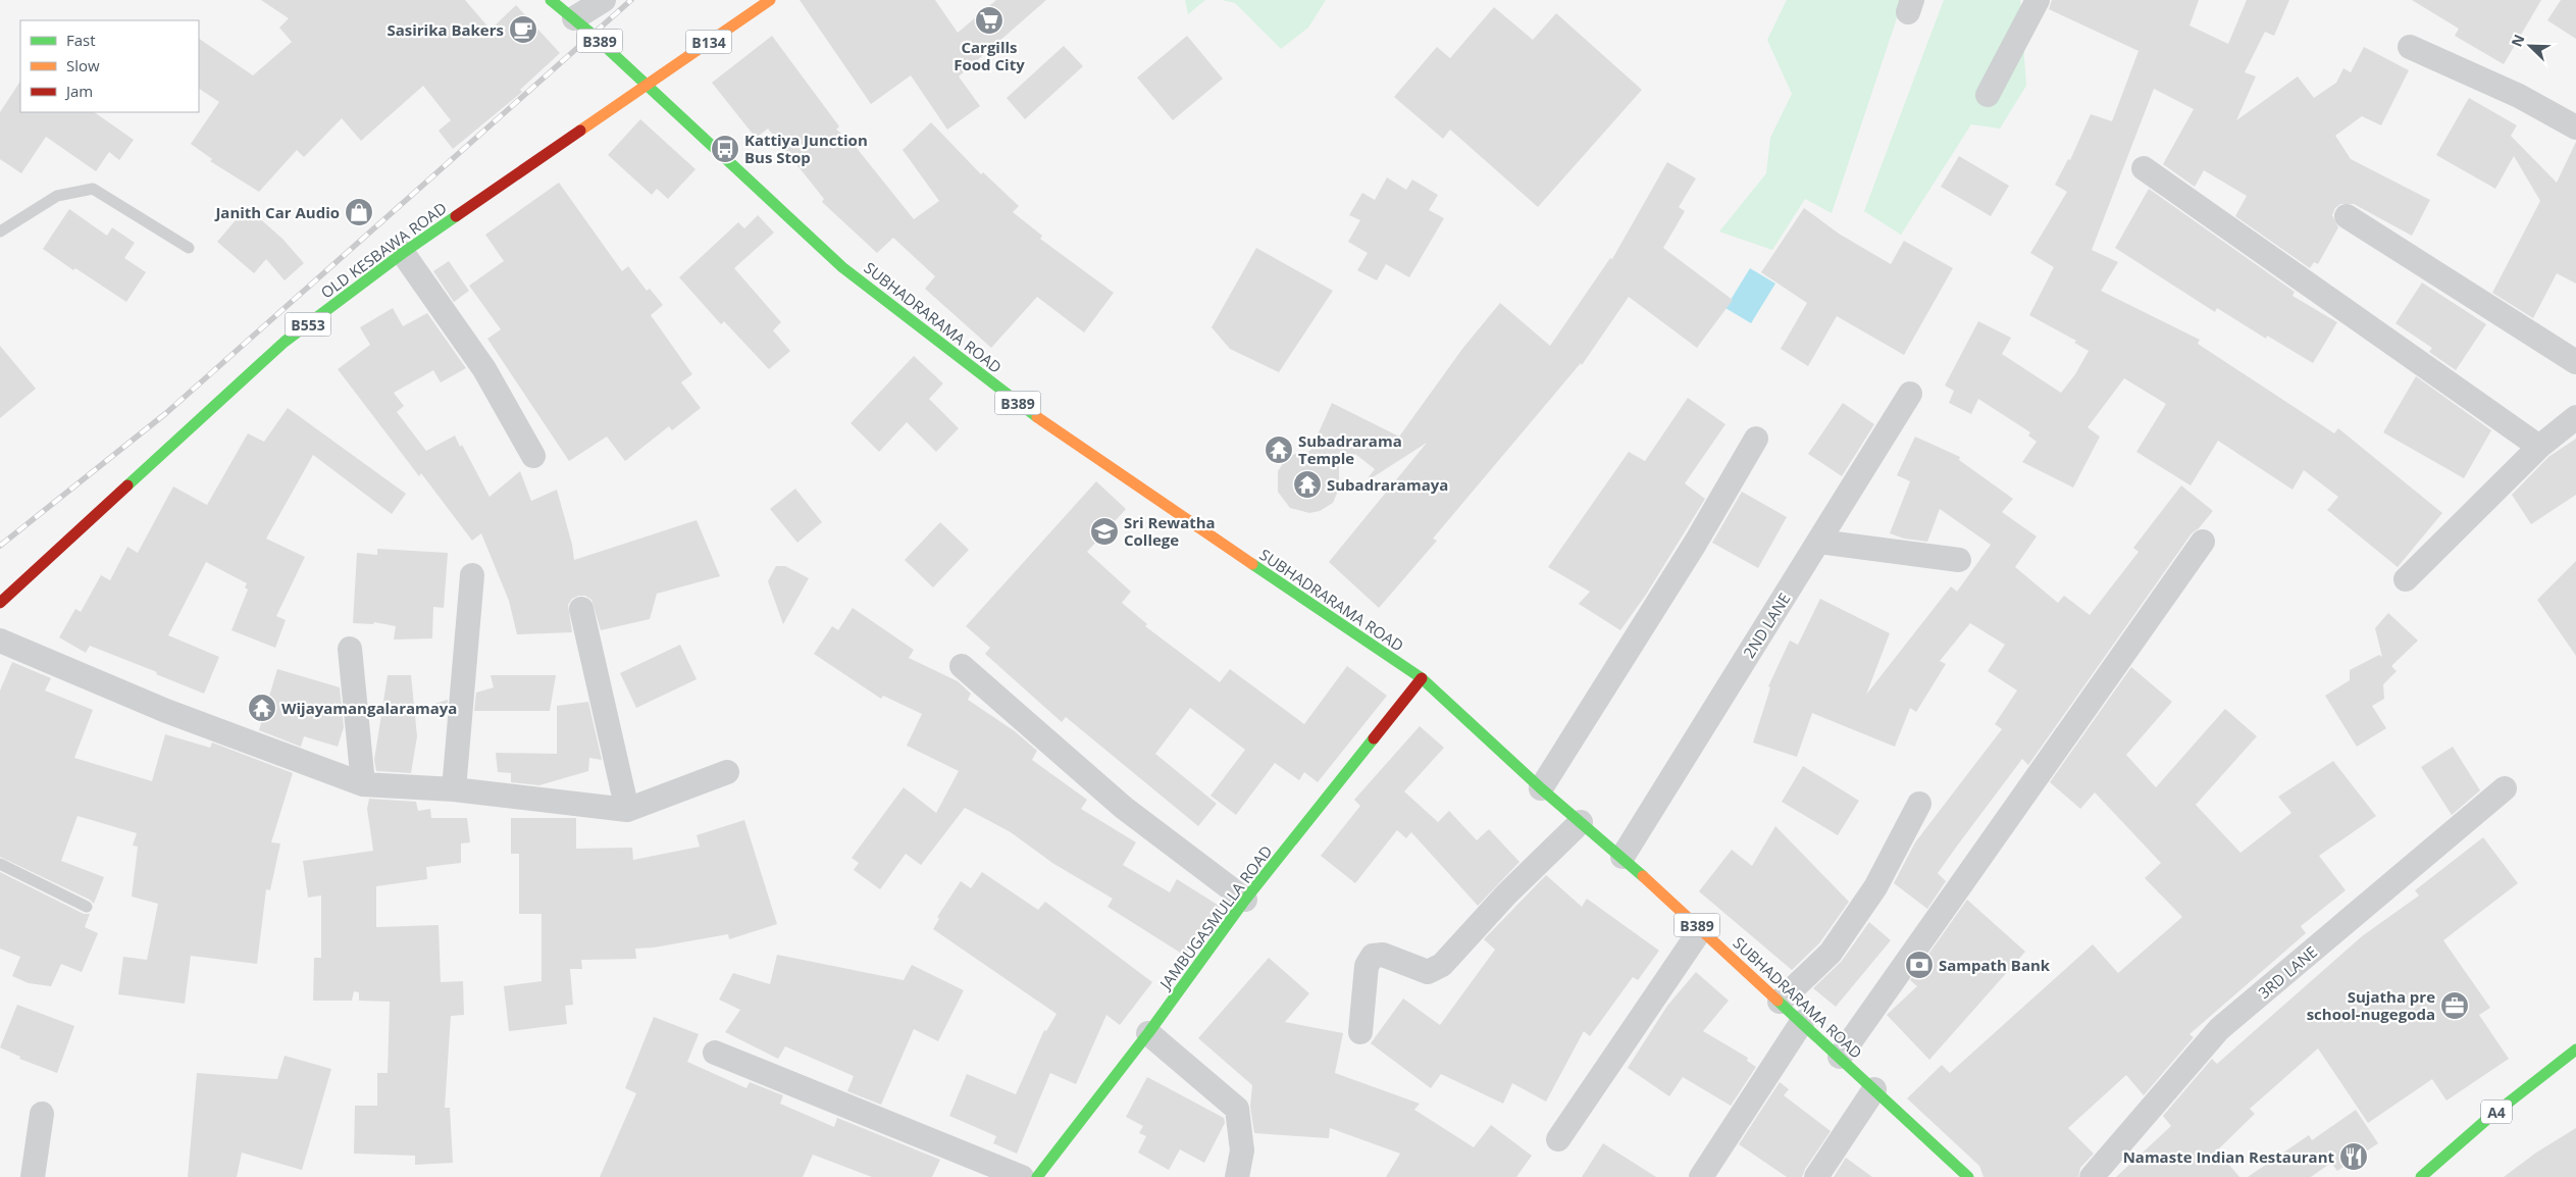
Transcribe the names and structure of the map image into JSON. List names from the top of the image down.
{
  "streets": {
    "main road": [
      "B389",
      "B134",
      "OLD KESBAWA ROAD",
      "SUBHADRARAMA ROAD",
      "B553",
      "JAMBUGASMULLA ROAD",
      "A4"
    ],
    "street": ["2ND LANE", "3RD LANE"]
  },
  "crossings": [
    ["B389", "OLD KESBAWA ROAD"],
    ["B389", "SUBHADRARAMA ROAD"],
    ["OLD KESBAWA ROAD", "SUBHADRARAMA ROAD"],
    ["SUBHADRARAMA ROAD", "2ND LANE"],
    ["SUBHADRARAMA ROAD", "JAMBUGASMULLA ROAD"]
  ],
  "places": {
    "supermarket": ["Cargills Food City"],
    "cafe": ["Sasirika Bakers"],
    "bus stop": ["Kattiya Junction Bus Stop"],
    "shop": ["Janith Car Audio"],
    "temple": ["Subadrarama Temple", "Subadraramaya", "Wijayamangalaramaya"],
    "school or university": ["Sri Rewatha College"],
    "bank": ["Sampath Bank"],
    "office": ["Sujatha pre school-nugegoda"],
    "restaurant": ["Namaste Indian Restaurant"]
  },
  "legend": ["Fast", "Slow", "Jam"],
  "north": "top left"
}
